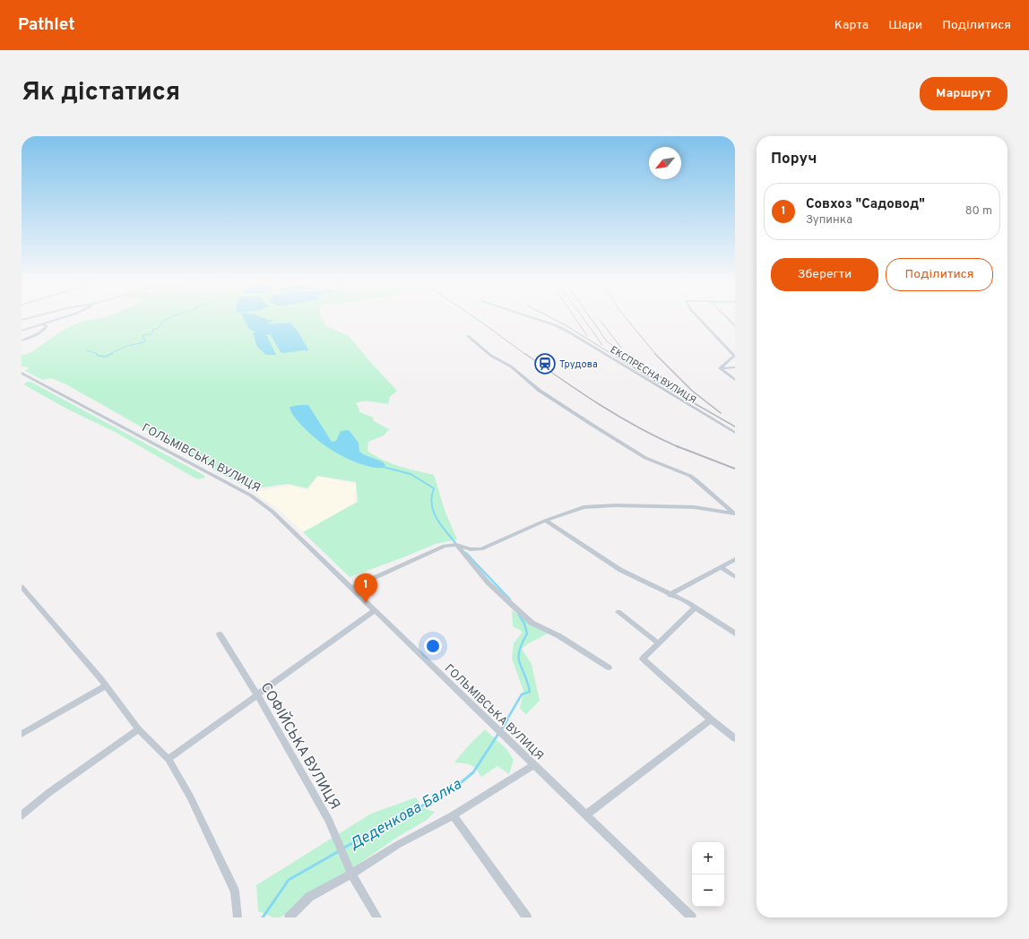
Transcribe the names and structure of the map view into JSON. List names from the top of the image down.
{
  "streets": {
    "street": ["ЕКСПРЕСНА ВУЛИЦЯ", "ГОЛЬМІВСЬКА ВУЛИЦЯ", "СОФІЙСЬКА ВУЛИЦЯ"]
  },
  "water": ["Деденкова Балка"],
  "places": {
    "station": ["Трудова"]
  },
  "north": "bottom left",
  "page": {
    "header": "Pathlet",
    "nav": ["Карта", "Шари", "Поділитися"],
    "title": "Як дістатися",
    "buttons": [
      "Маршрут",
      ["Зберегти", "Поділитися"]
    ],
    "heading": "Поруч",
    "list": [
      {
        "mark": "1",
        "name": "Совхоз \"Садовод\"",
        "note": "Зупинка",
        "value": "80 m"
      }
    ],
    "pins": "1",
    "map_buttons": ["+", "−"]
  }
}
